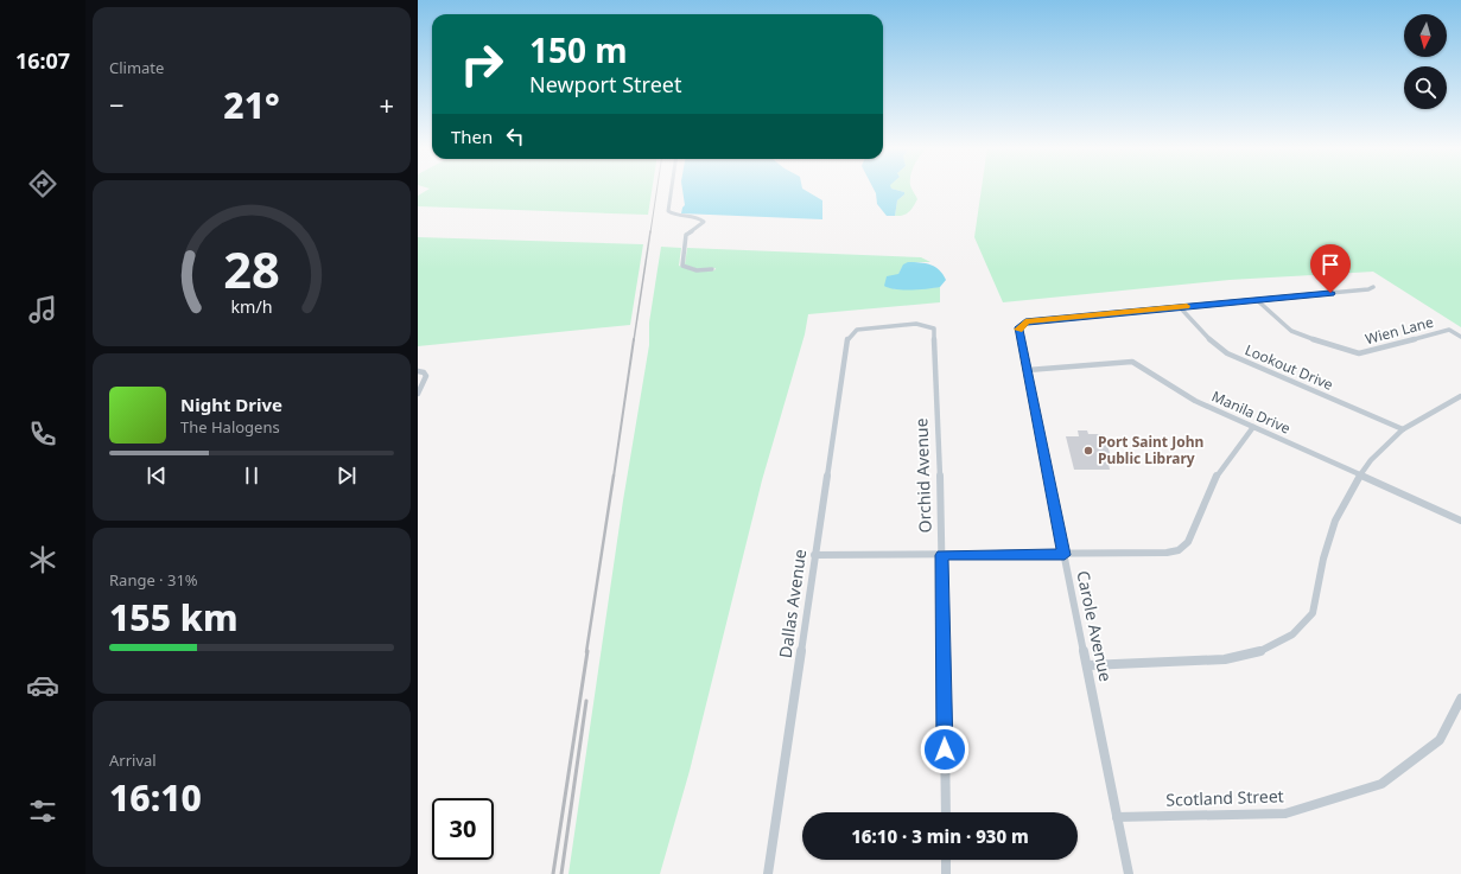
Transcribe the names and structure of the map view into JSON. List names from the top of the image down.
{
  "streets": {
    "street": [
      "Wien Lane",
      "Lookout Drive",
      "Manila Drive",
      "Orchid Avenue",
      "Dallas Avenue",
      "Carole Avenue",
      "Scotland Street"
    ]
  },
  "crossings": [
    ["Lookout Drive", "Carole Avenue"],
    ["Manila Drive", "Carole Avenue"],
    ["Orchid Avenue", "Dallas Avenue"],
    ["Carole Avenue", "Scotland Street"]
  ],
  "places": ["Port Saint John Public Library"],
  "north": "bottom",
  "page": {
    "tabs": "16:07",
    "tile": [
      "Climate",
      ["Range · 31%", "155 km"],
      ["Arrival", "16:10"]
    ],
    "turn": ["150 m", "Newport Street"],
    "heat": ["−", "21°", "+"],
    "then": "Then",
    "song": ["Night Drive", "The Halogens"],
    "limit": "30",
    "trip": "16:10 · 3 min · 930 m",
    "gauge": ["28", "km/h"]
  }
}
